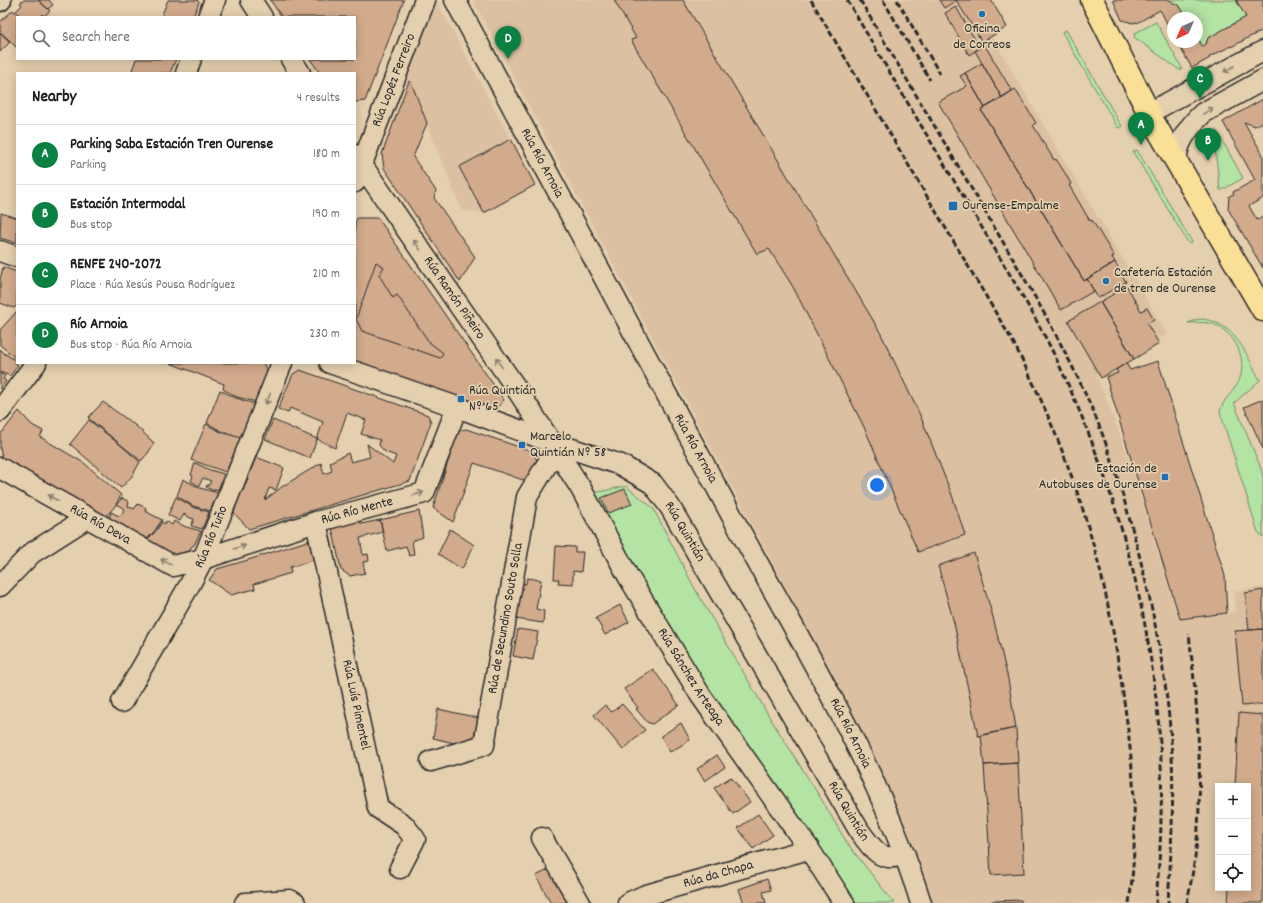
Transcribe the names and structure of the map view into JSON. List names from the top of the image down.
{
  "streets": {
    "street": [
      "Rúa Lopéz Ferreiro",
      "Rúa Río Arnoia",
      "Rúa Ramón Piñeiro",
      "Rúa Río Mente",
      "Rúa Río Deva",
      "Rúa Quintián",
      "Rúa Río Tuño",
      "Rúa de Secundino Souto Solla",
      "Rúa Sánchez Arteaga",
      "Rúa Luís Pimentel",
      "Rúa da Chapa"
    ]
  },
  "crossings": [
    ["Rúa Lopéz Ferreiro", "Rúa Ramón Piñeiro"],
    ["Rúa Río Arnoia", "Rúa Quintián"],
    ["Rúa Ramón Piñeiro", "Rúa Quintián"],
    ["Rúa Ramón Piñeiro", "Rúa de Secundino Souto Solla"],
    ["Rúa Ramón Piñeiro", "Rúa Sánchez Arteaga"],
    ["Rúa Río Mente", "Rúa Río Deva"],
    ["Rúa Río Mente", "Rúa Quintián"],
    ["Rúa Río Mente", "Rúa Río Tuño"],
    ["Rúa Río Mente", "Rúa Luís Pimentel"],
    ["Rúa Río Deva", "Rúa Río Tuño"],
    ["Rúa Quintián", "Rúa de Secundino Souto Solla"],
    ["Rúa Quintián", "Rúa Sánchez Arteaga"],
    ["Rúa de Secundino Souto Solla", "Rúa Sánchez Arteaga"],
    ["Rúa Sánchez Arteaga", "Rúa da Chapa"]
  ],
  "one_way": [
    "Rúa Ramón Piñeiro",
    "Rúa Río Mente",
    "Rúa Río Deva",
    "Rúa Río Tuño"
  ],
  "places": {
    "other": ["Oficina de Correos", "Cafetería Estación de tren de Ourense"],
    "transit": [
      "Ourense-Empalme",
      "Rúa Quintián Nº 65",
      "Marcelo Quintián Nº 58",
      "Estación de Autobuses de Ourense"
    ]
  },
  "north": "bottom left",
  "page": {
    "search": "Search here",
    "pins": [
      "D",
      "C",
      "A",
      "B"
    ],
    "heading": ["Nearby", "4 results"],
    "list": [
      {
        "mark": "A",
        "name": "Parking Saba Estación Tren Ourense",
        "note": "Parking",
        "value": "180 m"
      },
      {
        "mark": "B",
        "name": "Estación Intermodal",
        "note": "Bus stop",
        "value": "190 m"
      },
      {
        "mark": "C",
        "name": "RENFE 240-2072",
        "note": "Place · Rúa Xesús Pousa Rodríguez",
        "value": "210 m"
      },
      {
        "mark": "D",
        "name": "Río Arnoia",
        "note": "Bus stop · Rúa Río Arnoia",
        "value": "230 m"
      }
    ],
    "map_buttons": ["+", "−"]
  }
}
